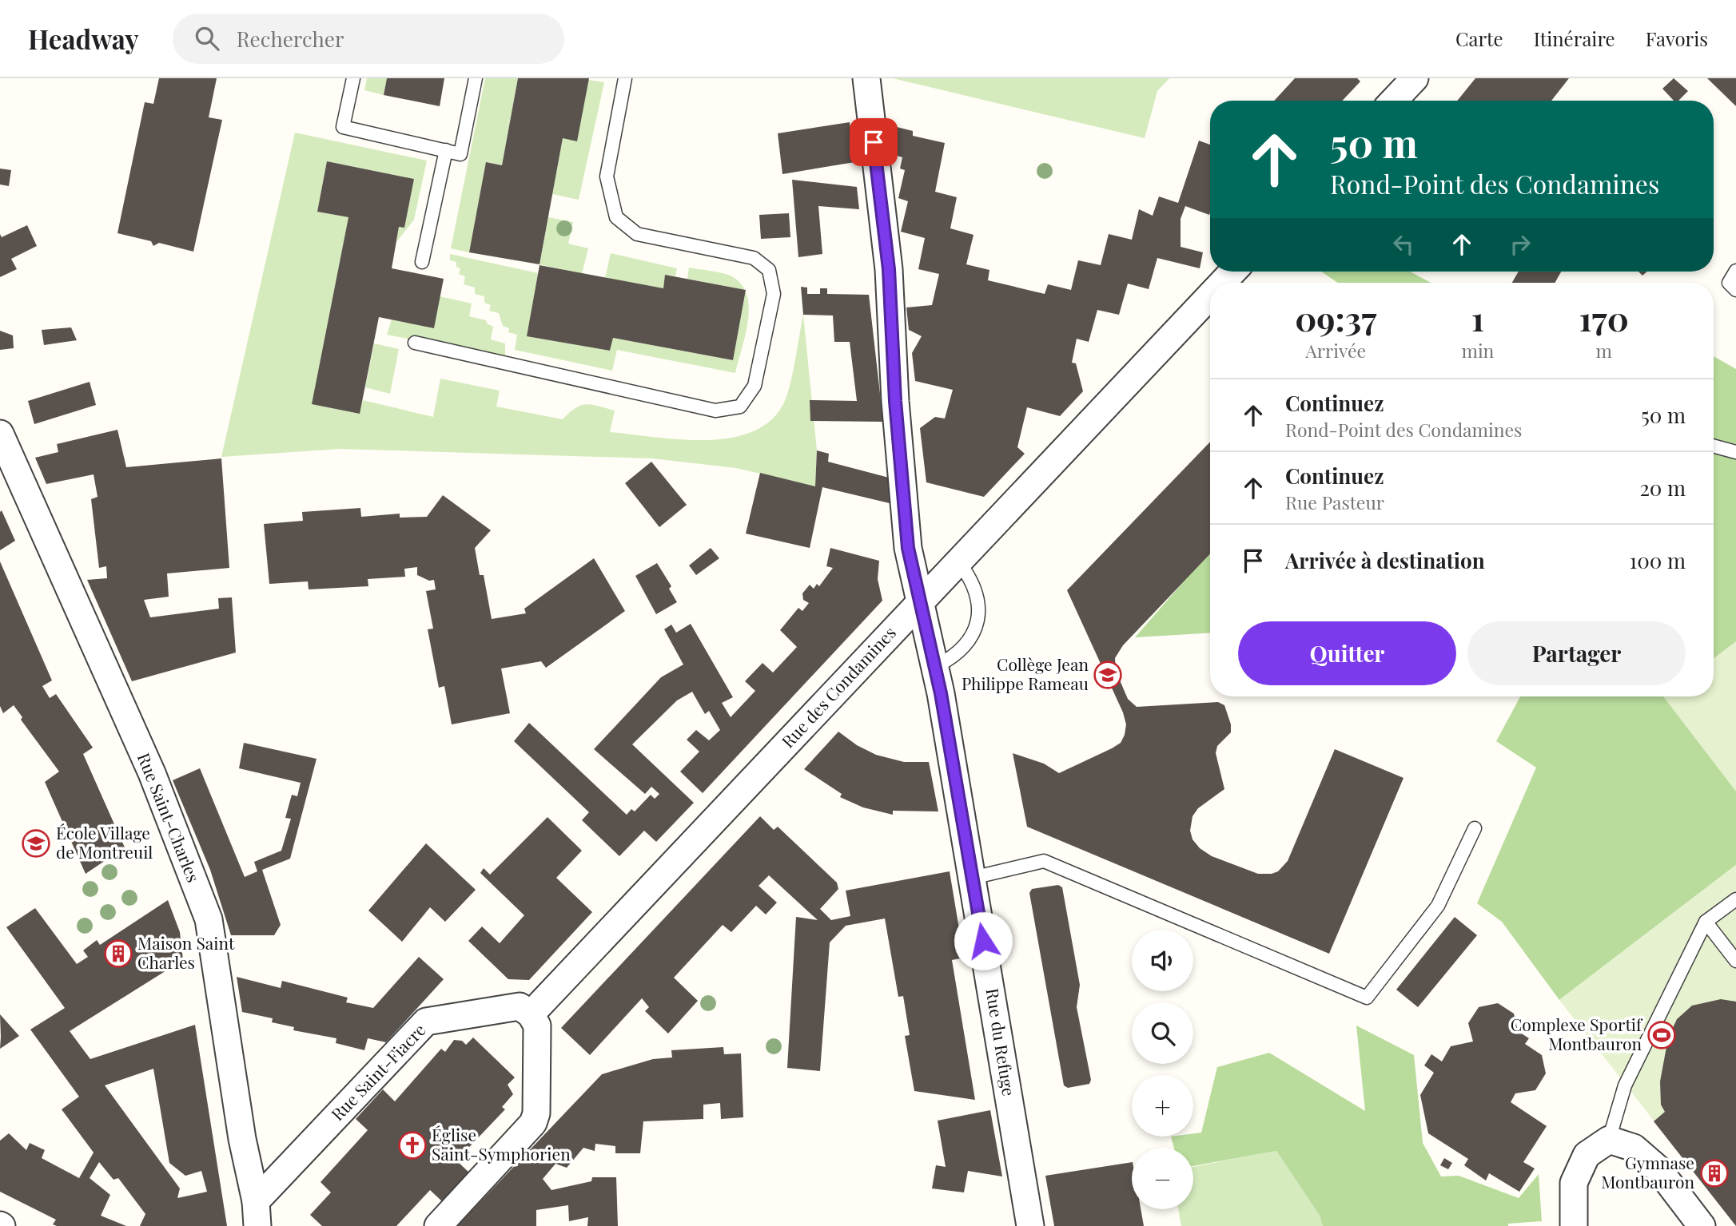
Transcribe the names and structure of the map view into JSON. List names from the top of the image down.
{
  "streets": {
    "street": [
      "Rue des Condamines",
      "Rue Saint-Charles",
      "Rue du Refuge",
      "Rue Saint-Fiacre"
    ]
  },
  "crossings": [
    ["Rue des Condamines", "Rue du Refuge"],
    ["Rue des Condamines", "Rue Saint-Fiacre"],
    ["Rue Saint-Charles", "Rue Saint-Fiacre"]
  ],
  "places": {
    "school or university": ["Collège Jean Philippe Rameau", "École Village de Montreuil"],
    "building": ["Maison Saint Charles", "Gymnase Montbauron"],
    "sports": ["Complexe Sportif Montbauron"],
    "church": ["Église Saint-Symphorien"]
  },
  "page": {
    "header": "Headway",
    "search": "Rechercher",
    "nav": ["Carte", "Itinéraire", "Favoris"],
    "turn": ["50 m", "Rond-Point des Condamines"],
    "eta": [
      "09:37",
      "Arrivée",
      "1",
      "min",
      "170",
      "m"
    ],
    "list": [
      {
        "name": "Continuez",
        "note": "Rond-Point des Condamines",
        "value": "50 m"
      },
      {
        "name": "Continuez",
        "note": "Rue Pasteur",
        "value": "20 m"
      },
      {
        "name": "Arrivée à destination",
        "value": "100 m"
      }
    ],
    "buttons": ["Quitter", "Partager"],
    "map_buttons": ["+", "−"]
  }
}
